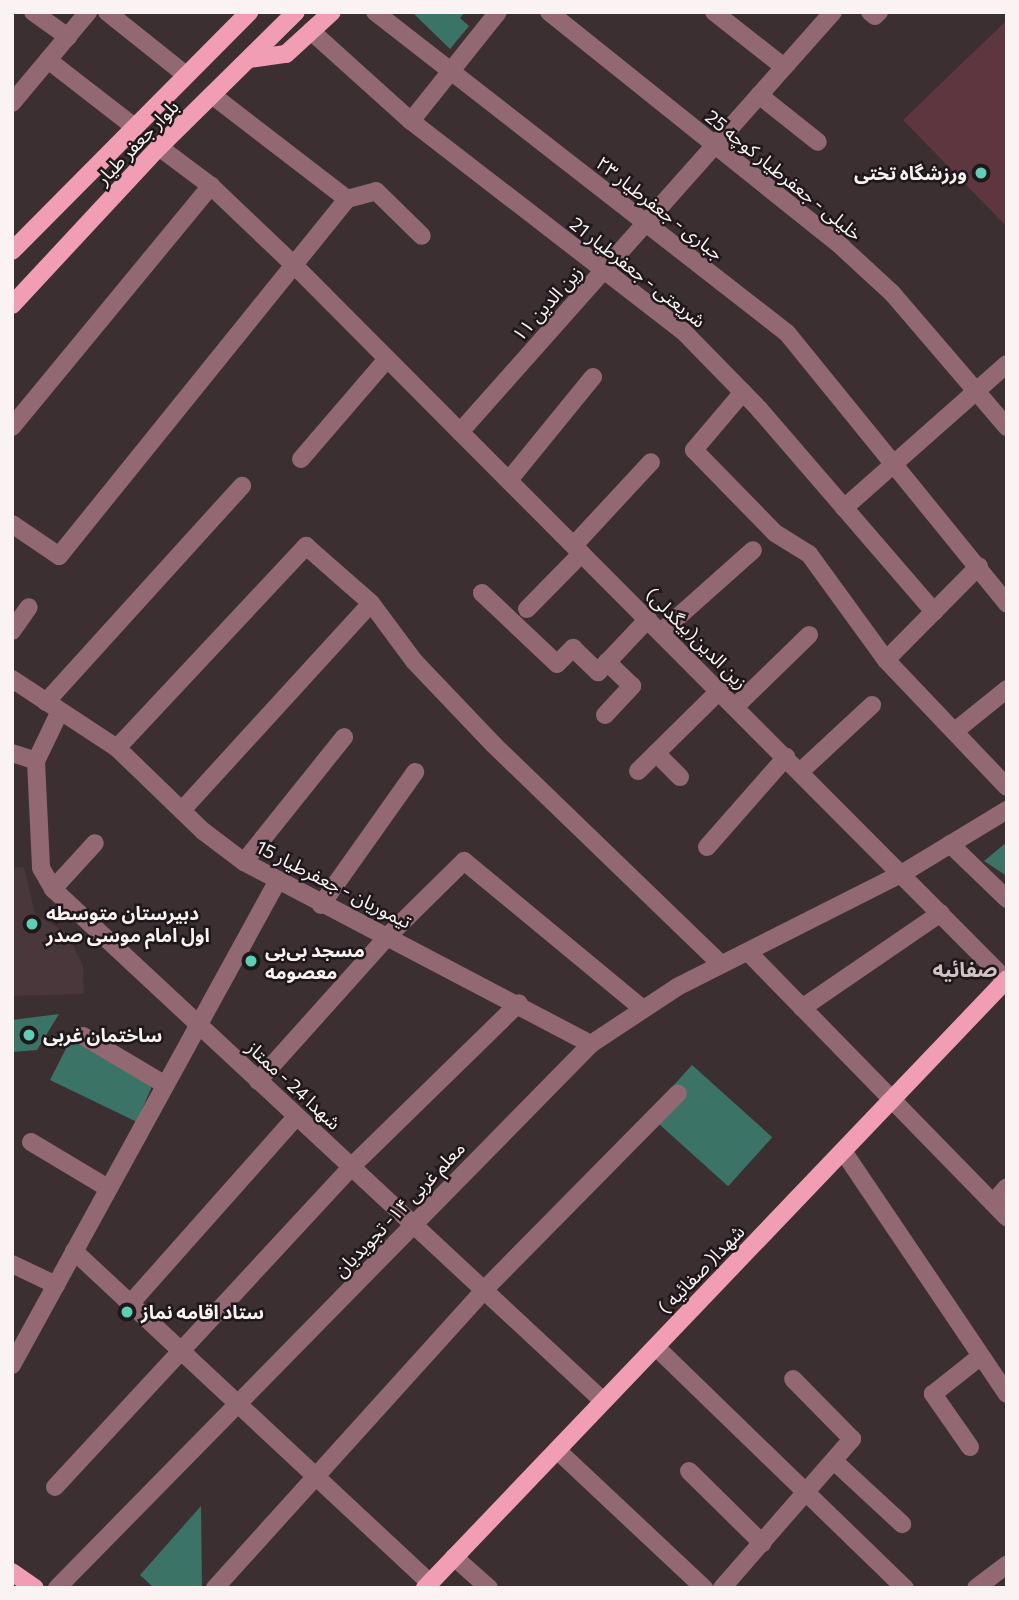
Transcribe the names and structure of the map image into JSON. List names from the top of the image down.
{
  "streets": {
    "main road": ["بلوار جعفر طیار", "شهدا( صفائیه )"],
    "street": [
      "خلیلی - جعفرطیار کوچه 25",
      "جباری - جعفرطیار ۲۳",
      "شریعتی - جعفرطیار 21",
      "زین الدین ۱۱",
      "زین الدین(بیگدلی)",
      "تیموریان - جعفرطیار 15",
      "شهدا 24 - ممتاز",
      "معلم غربی ۱۴- تجویدیان"
    ]
  },
  "crossings": [
    ["بلوار جعفر طیار", "زین الدین(بیگدلی)"],
    ["خلیلی - جعفرطیار کوچه 25", "زین الدین ۱۱"],
    ["جباری - جعفرطیار ۲۳", "زین الدین ۱۱"],
    ["شریعتی - جعفرطیار 21", "زین الدین ۱۱"],
    ["زین الدین ۱۱", "زین الدین(بیگدلی)"],
    ["زین الدین(بیگدلی)", "معلم غربی ۱۴- تجویدیان"],
    ["زین الدین(بیگدلی)", "شهدا( صفائیه )"],
    ["تیموریان - جعفرطیار 15", "معلم غربی ۱۴- تجویدیان"],
    ["شهدا 24 - ممتاز", "معلم غربی ۱۴- تجویدیان"],
    ["شهدا 24 - ممتاز", "شهدا( صفائیه )"]
  ],
  "districts": ["صفائیه"],
  "places": [
    "ورزشگاه تختی",
    "دبیرستان متوسطه اول امام موسی صدر",
    "مسجد بی‌بی معصومه",
    "ساختمان غربی",
    "ستاد اقامه نماز"
  ]
}
